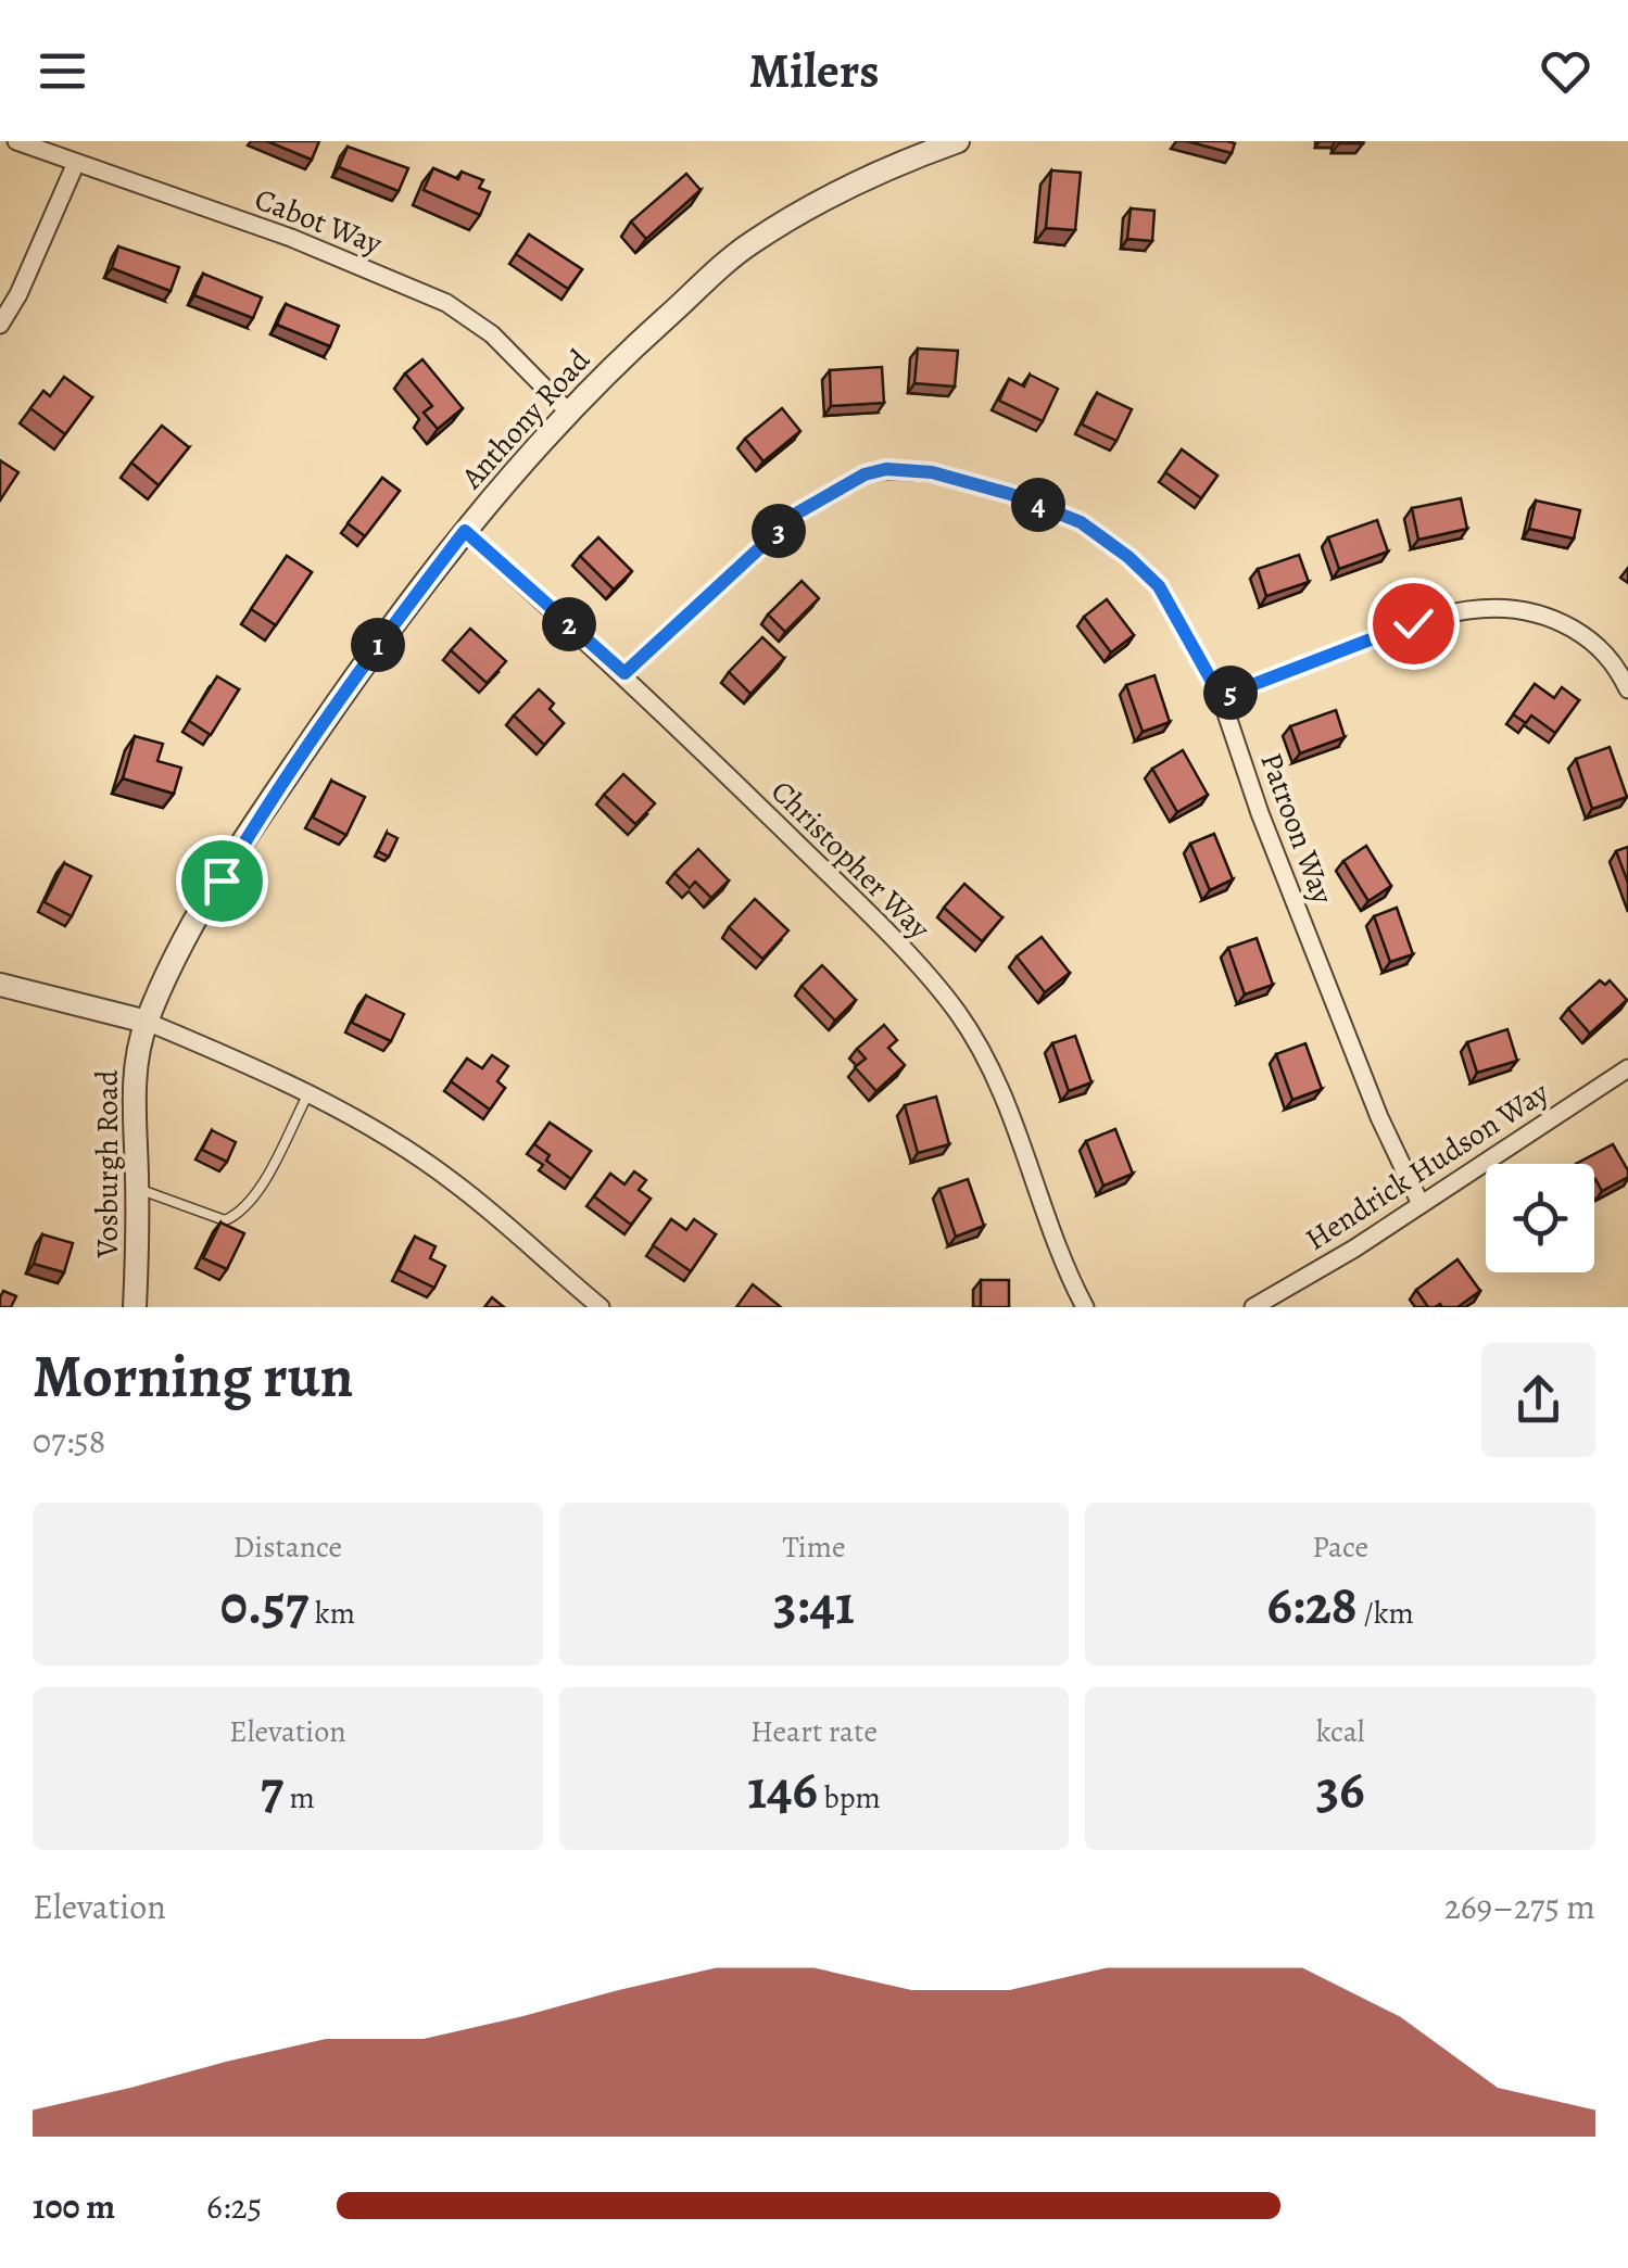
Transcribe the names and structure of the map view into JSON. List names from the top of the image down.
{
  "streets": {
    "street": [
      "Cabot Way",
      "Anthony Road",
      "Patroon Way",
      "Christopher Way",
      "Vosburgh Road",
      "Hendrick Hudson Way"
    ]
  },
  "crossings": [
    ["Cabot Way", "Anthony Road"],
    ["Anthony Road", "Christopher Way"],
    ["Anthony Road", "Vosburgh Road"],
    ["Patroon Way", "Christopher Way"],
    ["Patroon Way", "Hendrick Hudson Way"]
  ],
  "page": {
    "header": "Milers",
    "pins": [
      "4",
      "3",
      "2",
      "1",
      "5"
    ],
    "heading": ["Morning run", "07:58"],
    "stats": [
      ["Distance", "0.57 km"],
      ["Time", "3:41"],
      ["Pace", "6:28 /km"],
      ["Elevation", "7 m"],
      ["Heart rate", "146 bpm"],
      ["kcal", "36"]
    ],
    "chart": ["Elevation", "269–275 m"],
    "list": [
      {
        "name": "100 m",
        "note": "6:25"
      }
    ]
  }
}
